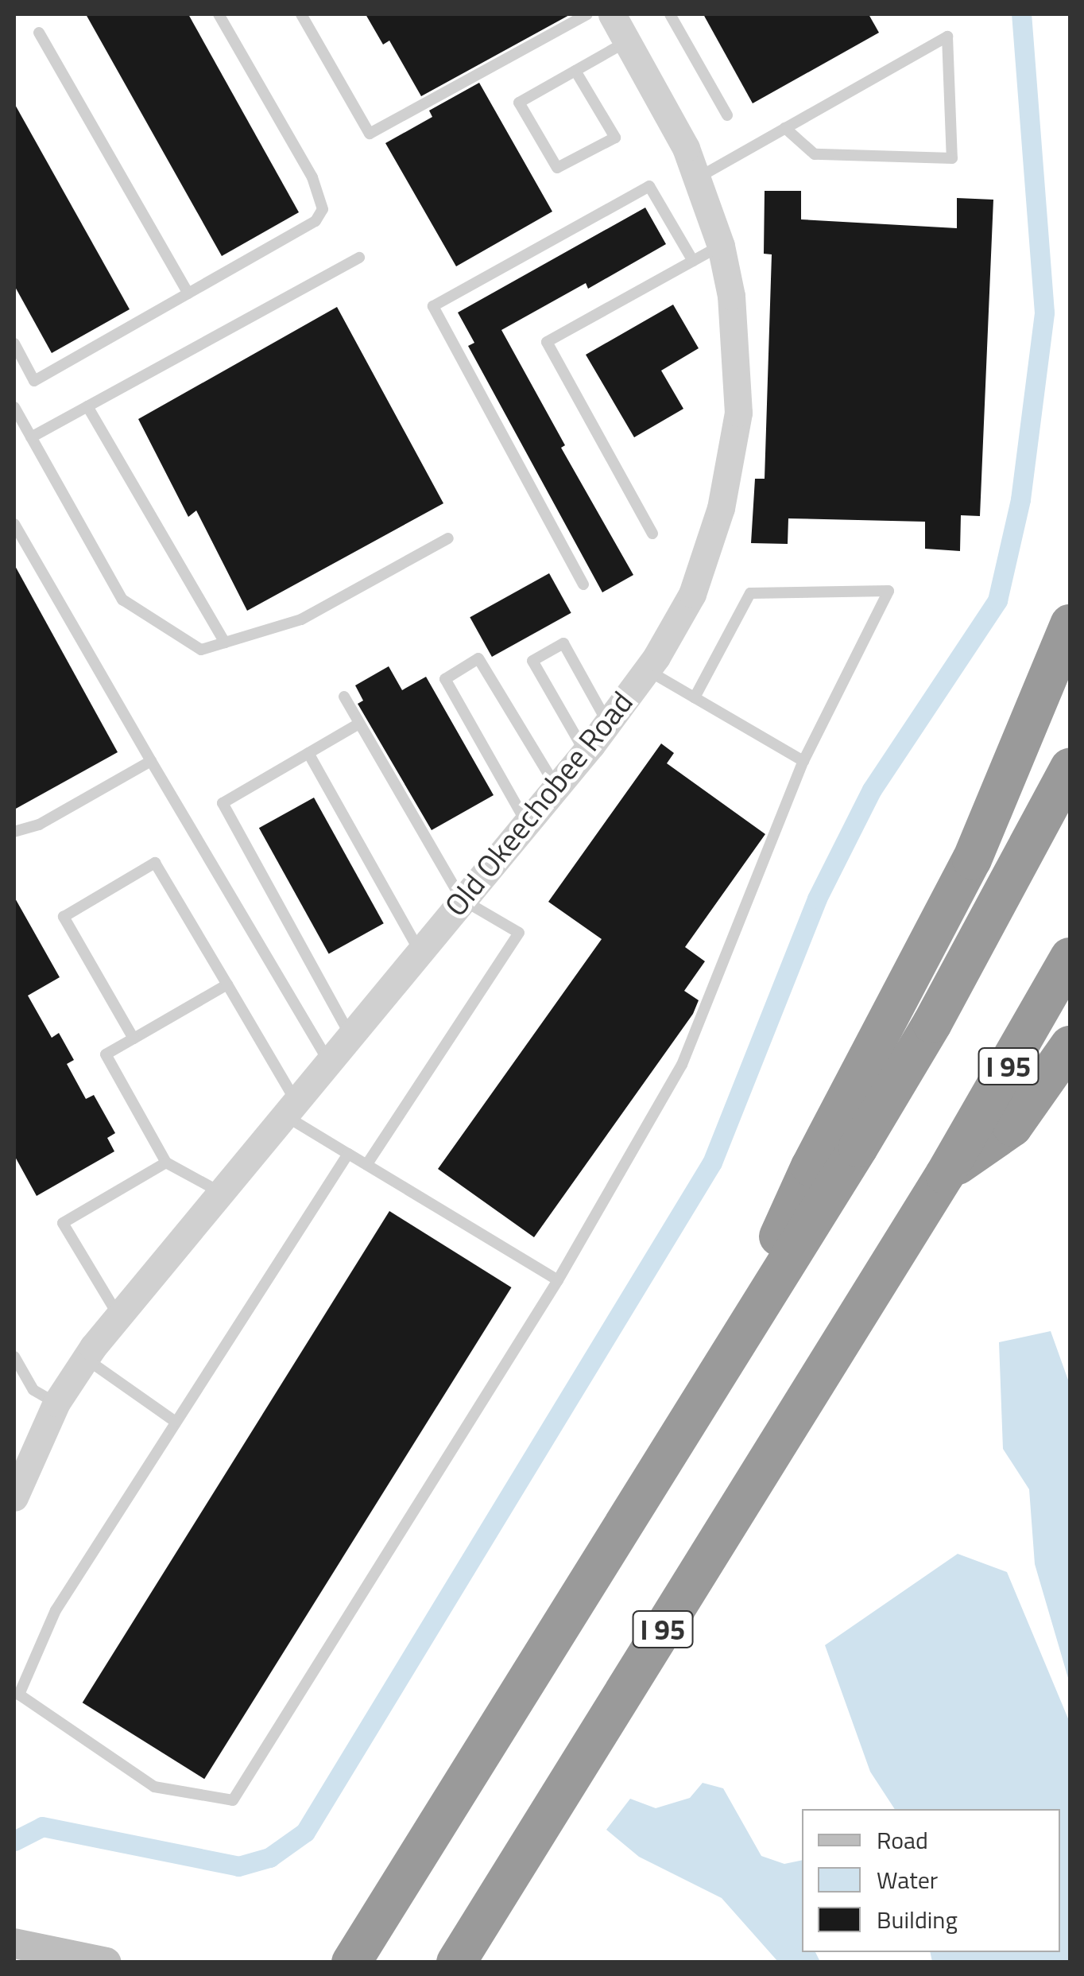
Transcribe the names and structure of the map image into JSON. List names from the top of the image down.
{
  "streets": {
    "highway": ["I 95"],
    "street": ["Old Okeechobee Road"]
  },
  "legend": ["Road", "Water", "Building"]
}
